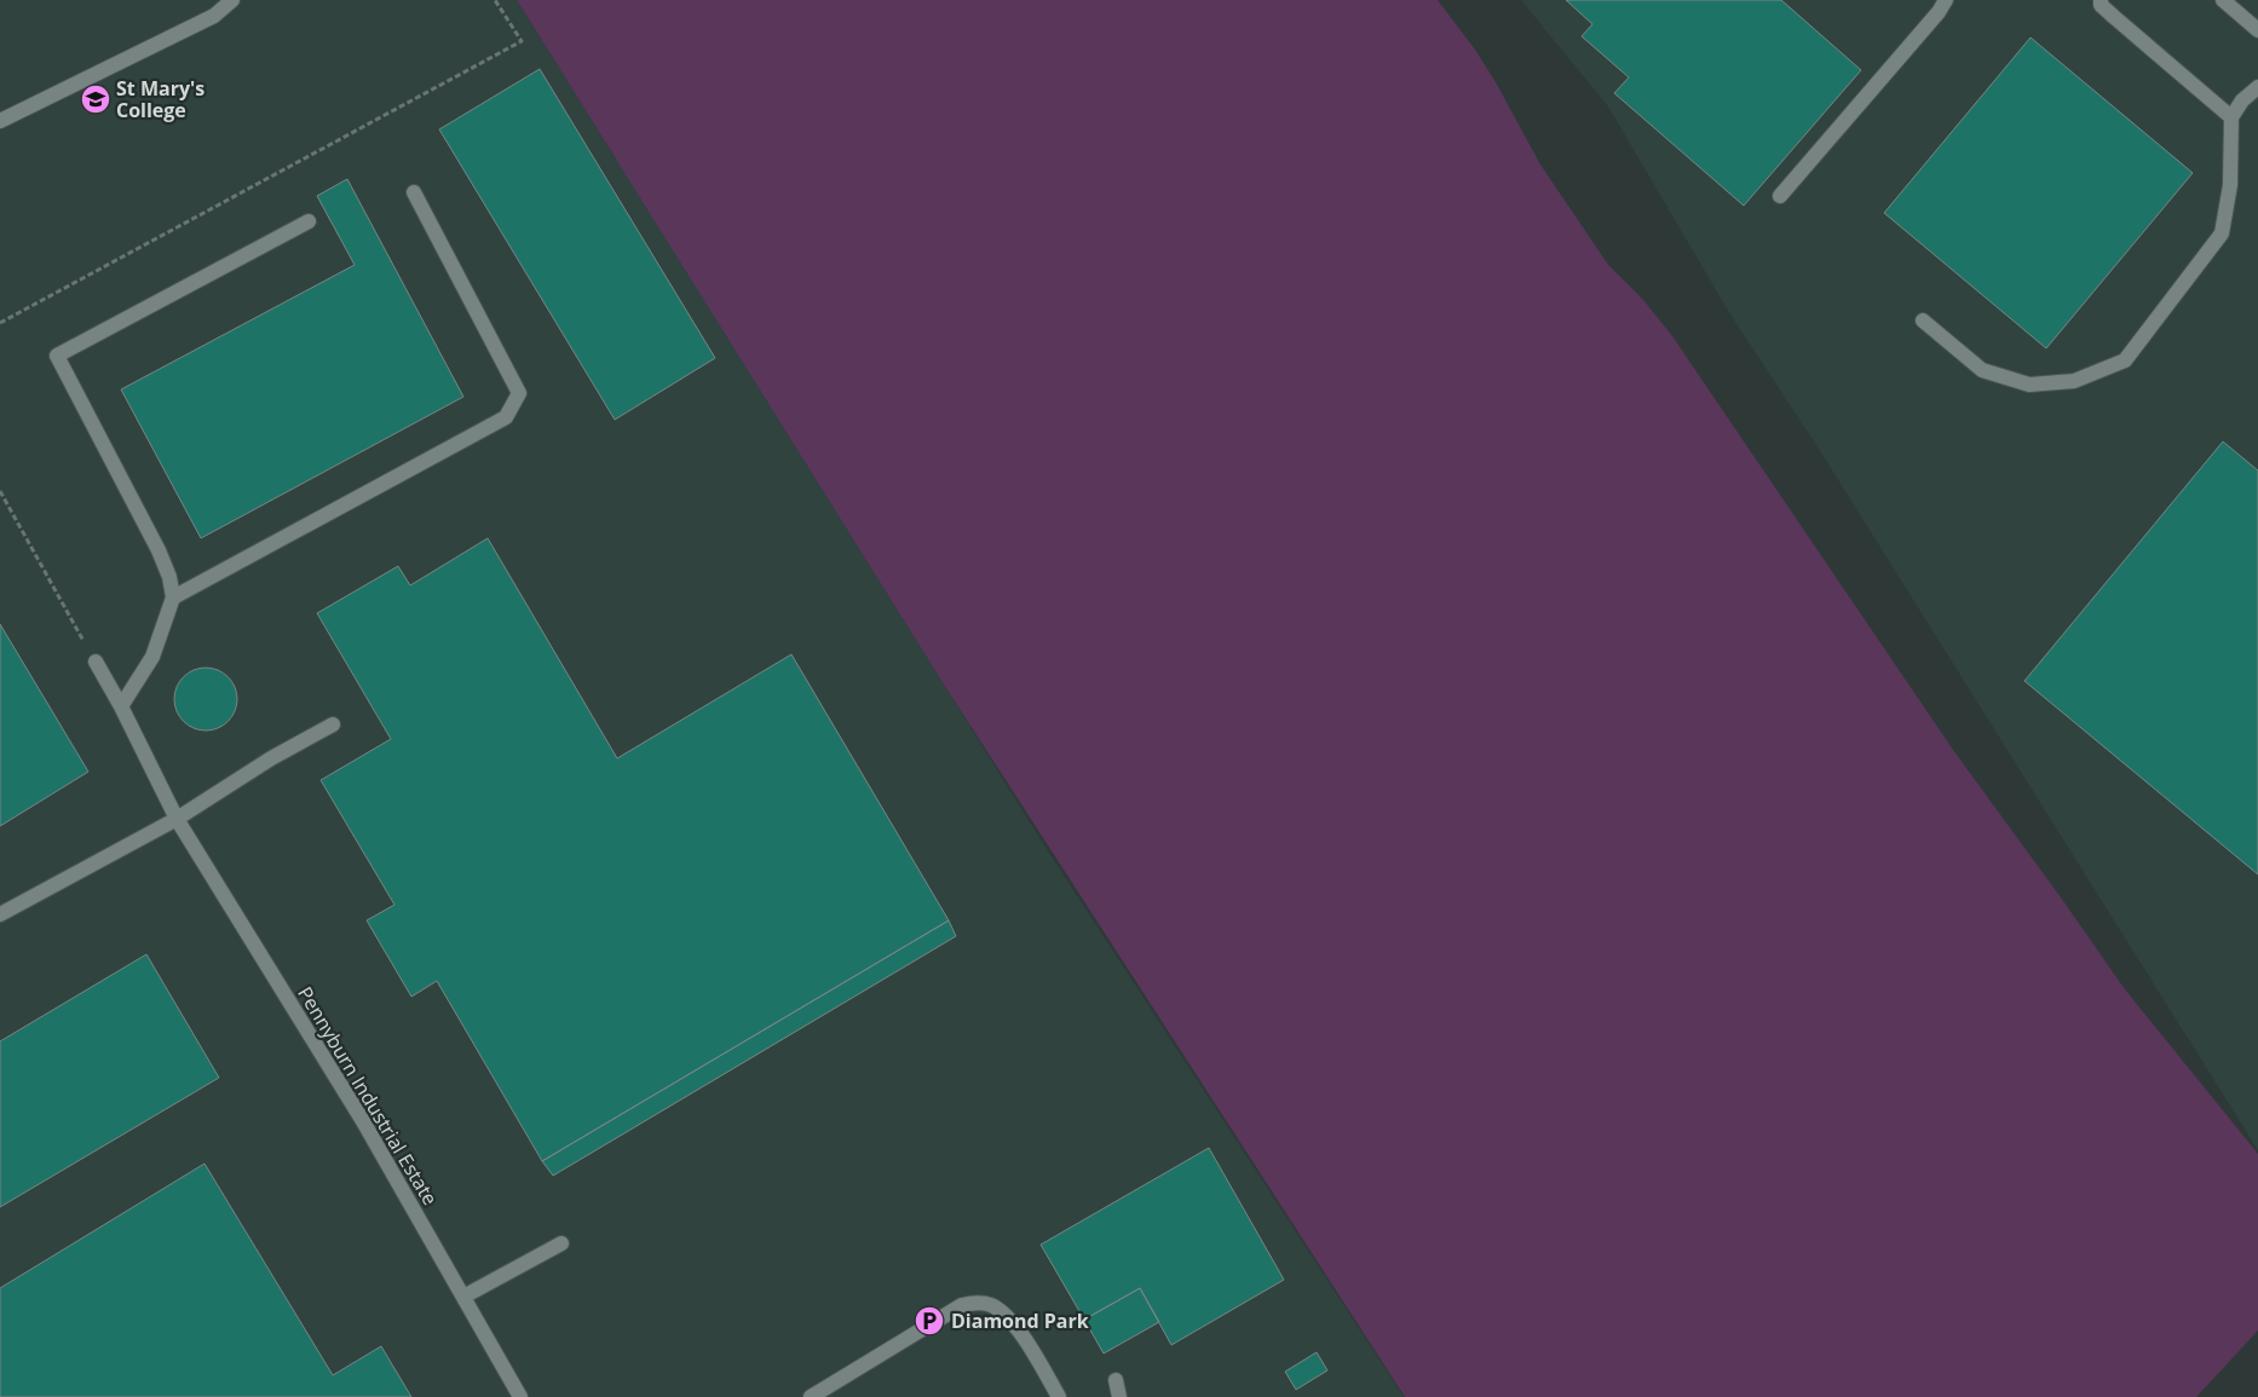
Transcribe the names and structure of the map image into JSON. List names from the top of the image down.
{
  "streets": {
    "street": ["Pennyburn Industrial Estate"]
  },
  "places": {
    "school or university": ["St Mary's College"],
    "parking": ["Diamond Park"]
  }
}
